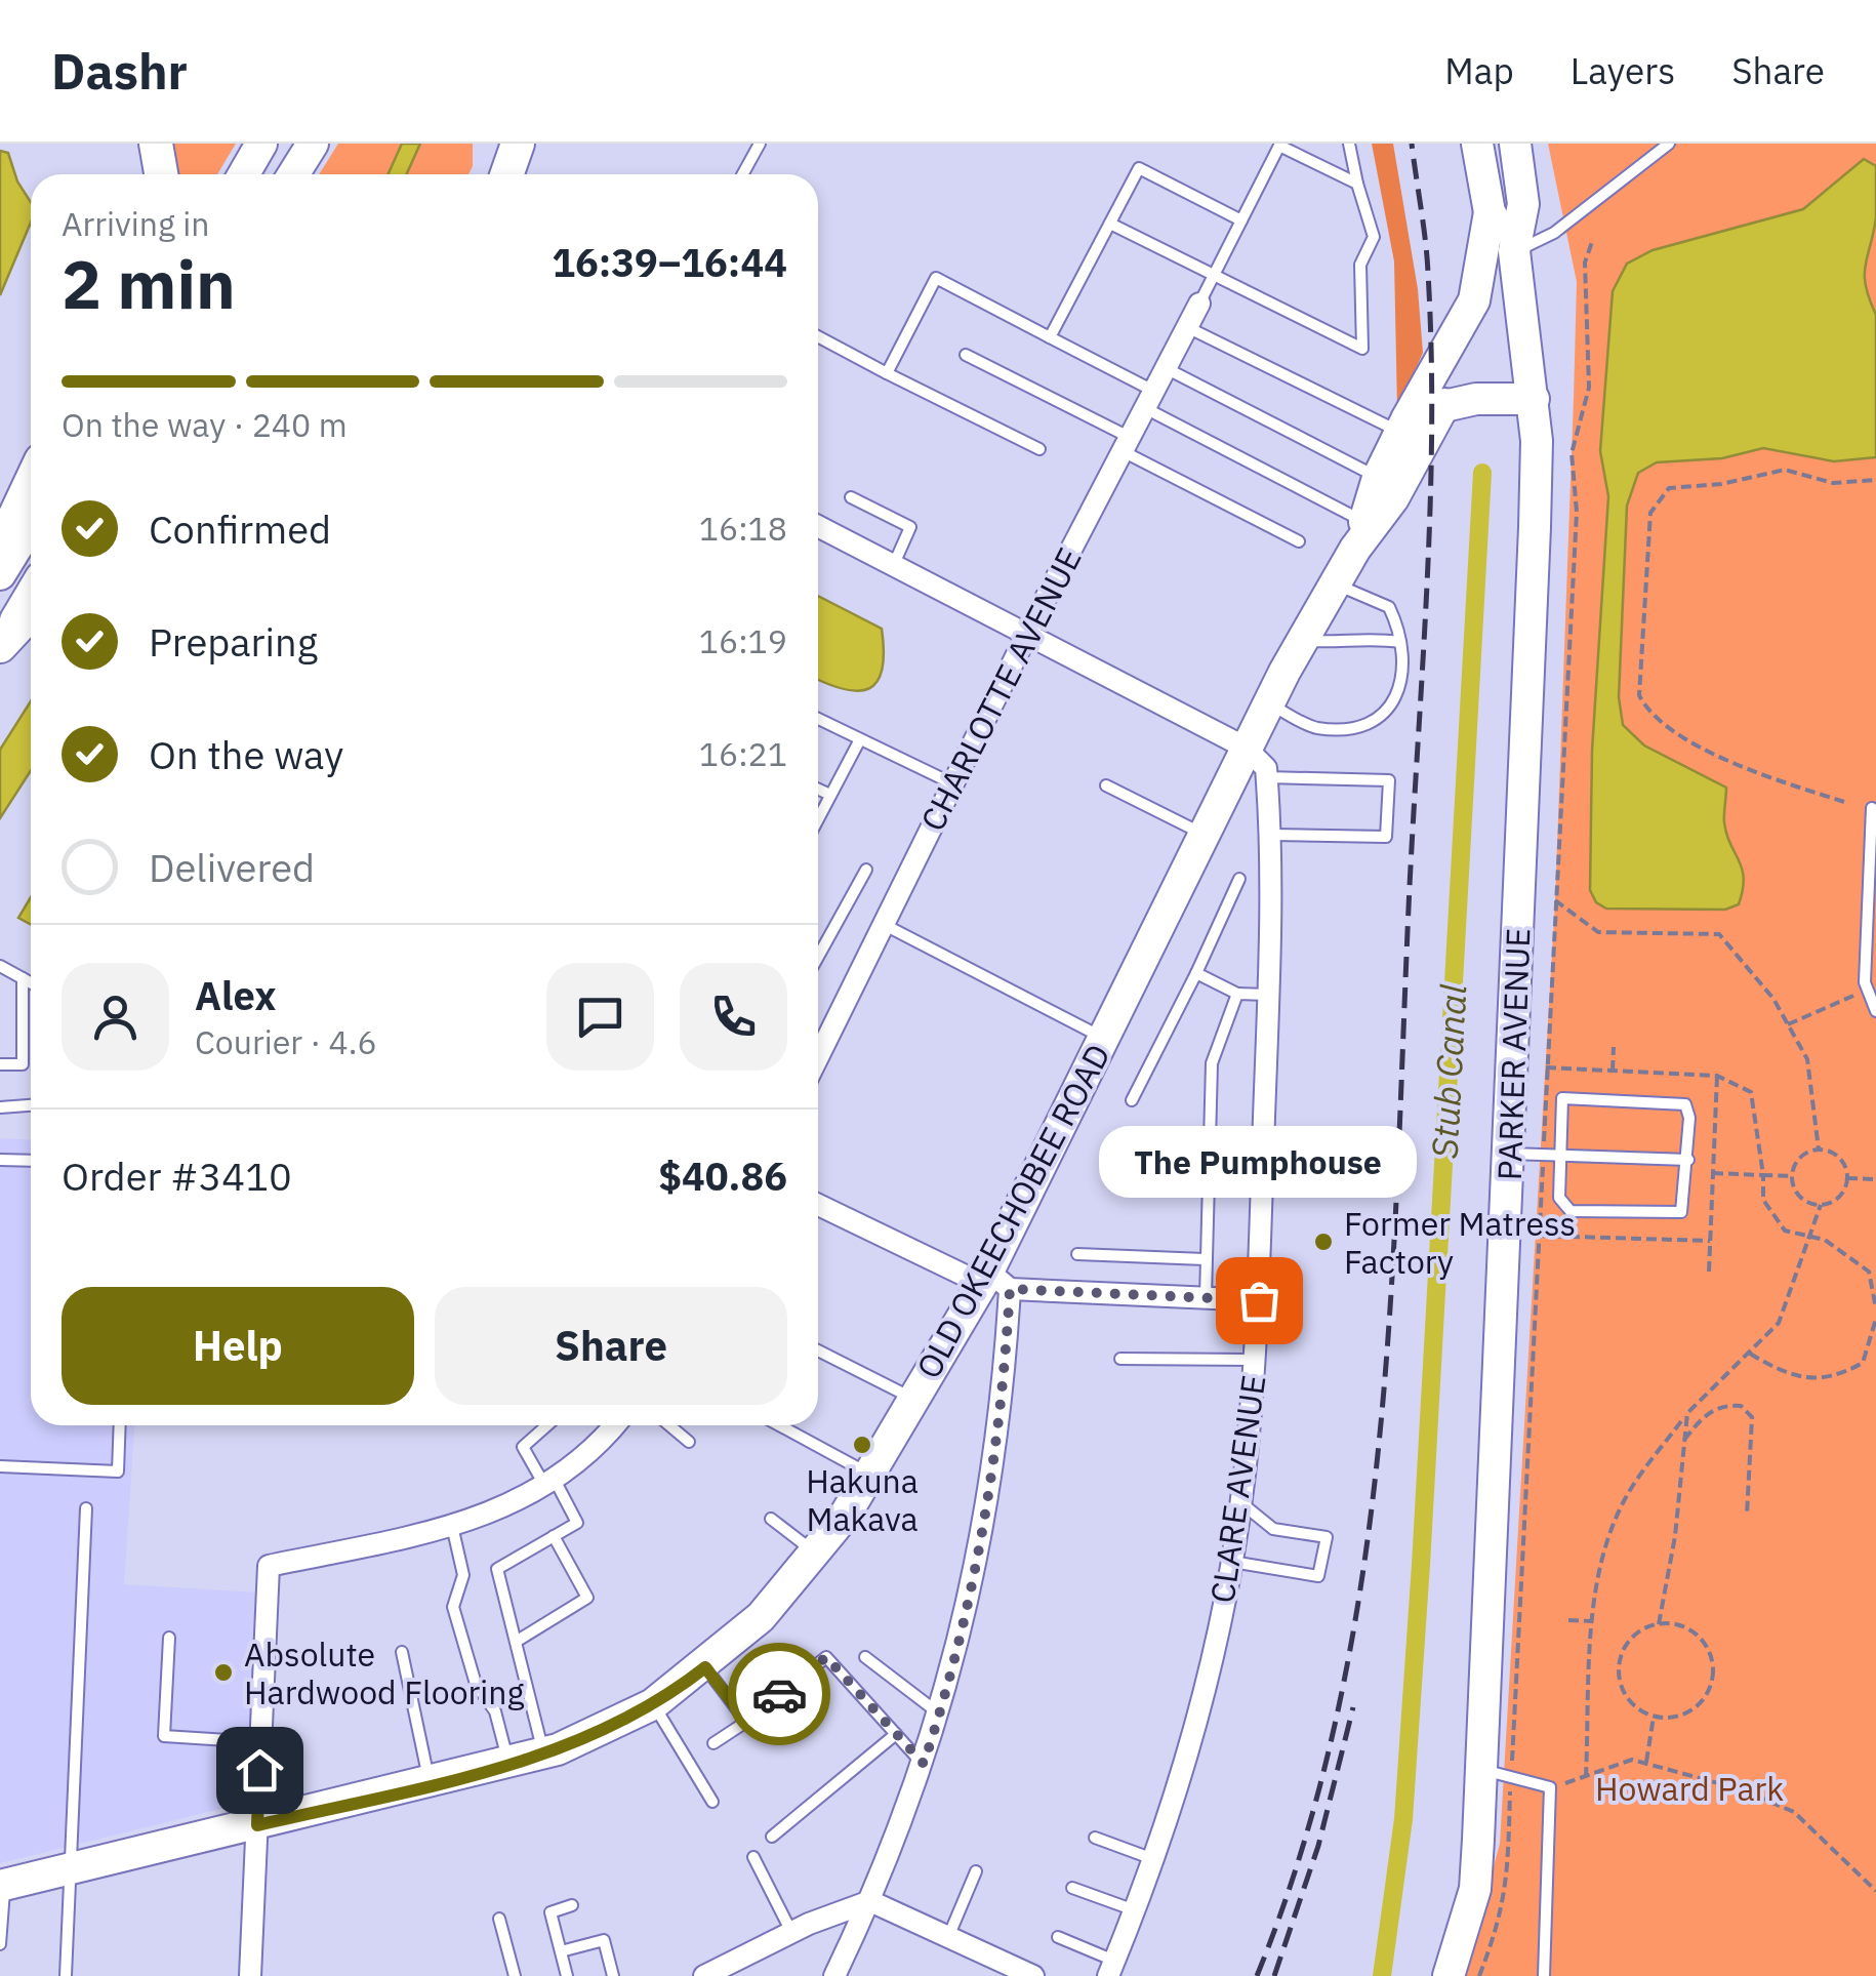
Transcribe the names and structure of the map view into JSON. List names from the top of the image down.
{
  "streets": {
    "street": [
      "CHARLOTTE AVENUE",
      "PARKER AVENUE",
      "OLD OKEECHOBEE ROAD",
      "CLARE AVENUE"
    ]
  },
  "crossings": [
    ["PARKER AVENUE", "OLD OKEECHOBEE ROAD"]
  ],
  "water": ["Stub Canal"],
  "parks": ["Howard Park"],
  "places": [
    "Former Matress Factory",
    "The Pumphouse",
    "Hakuna Makava",
    "Absolute Hardwood Flooring"
  ],
  "page": {
    "header": "Dashr",
    "nav": ["Map", "Layers", "Share"],
    "heading": ["2 min", "Arriving in", "16:39–16:44"],
    "panel": [
      "Alex",
      "Courier · 4.6",
      "Order #3410",
      "$40.86"
    ],
    "bar": "On the way · 240 m",
    "list": [
      ["Confirmed", "16:18"],
      ["Preparing", "16:19"],
      ["On the way", "16:21"],
      "Delivered"
    ],
    "bubble": "The Pumphouse",
    "buttons": ["Help", "Share"]
  }
}
